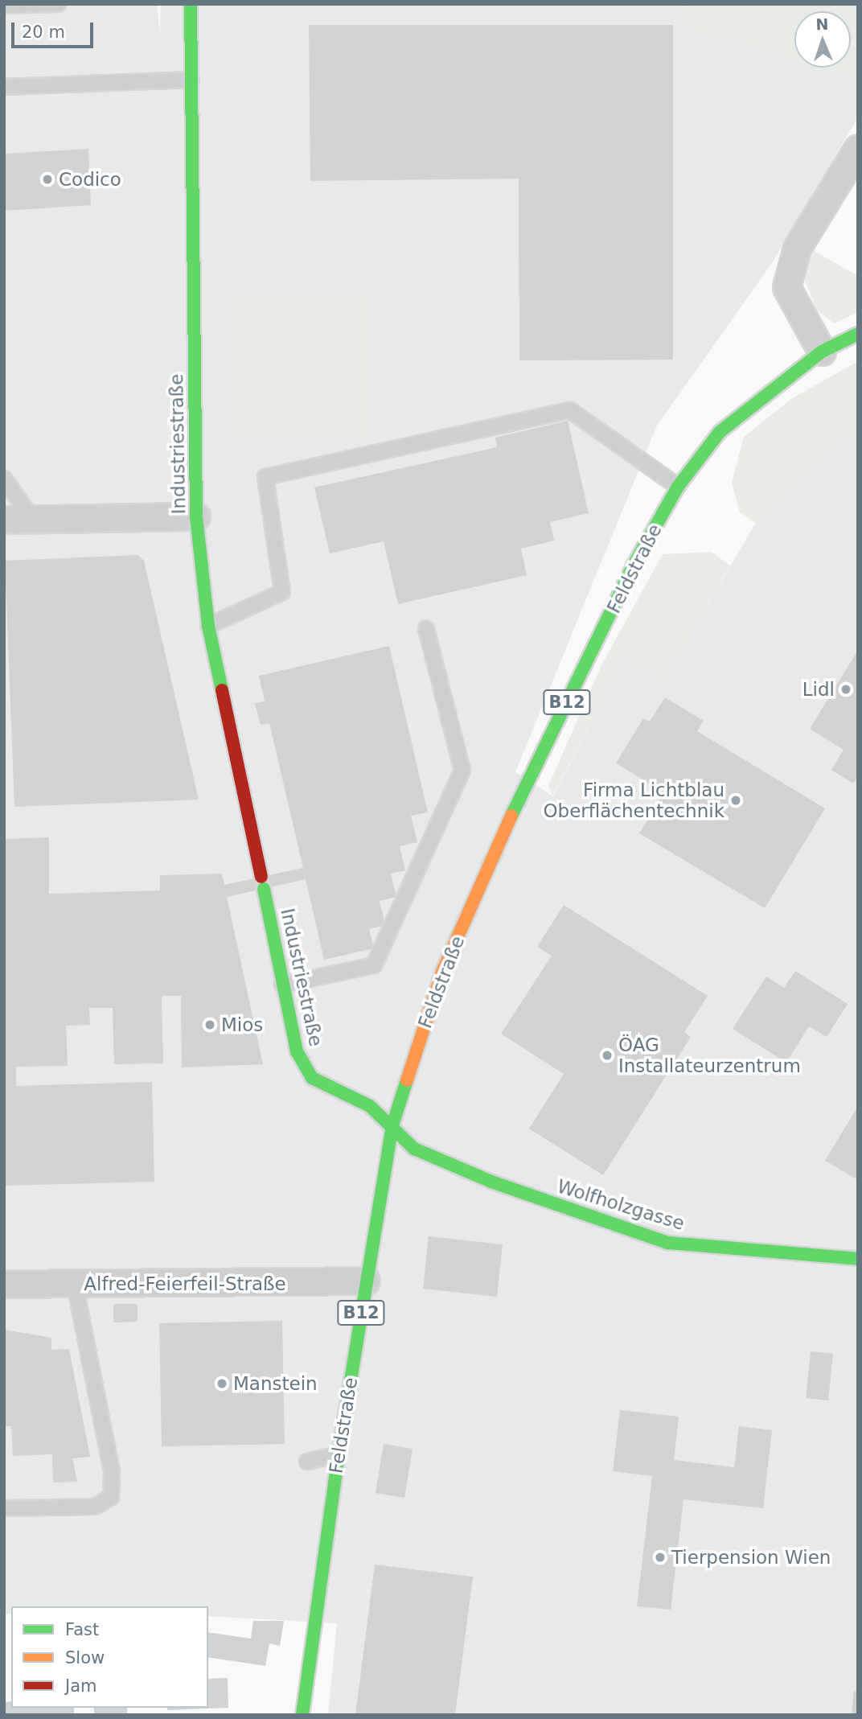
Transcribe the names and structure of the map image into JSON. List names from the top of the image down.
{
  "streets": {
    "street": [
      "Industriestraße",
      "Feldstraße",
      "B12",
      "Wolfholzgasse",
      "Alfred-Feierfeil-Straße"
    ]
  },
  "crossings": [
    ["Industriestraße", "Feldstraße"],
    ["Industriestraße", "Wolfholzgasse"],
    ["Feldstraße", "B12"],
    ["Feldstraße", "Wolfholzgasse"],
    ["Feldstraße", "Alfred-Feierfeil-Straße"]
  ],
  "places": [
    "Codico",
    "Lidl",
    "Firma Lichtblau Oberflächentechnik",
    "Mios",
    "ÖAG Installateurzentrum",
    "Manstein",
    "Tierpension Wien"
  ],
  "legend": ["Fast", "Slow", "Jam"],
  "scale_bar": "20 m",
  "north": "top"
}
